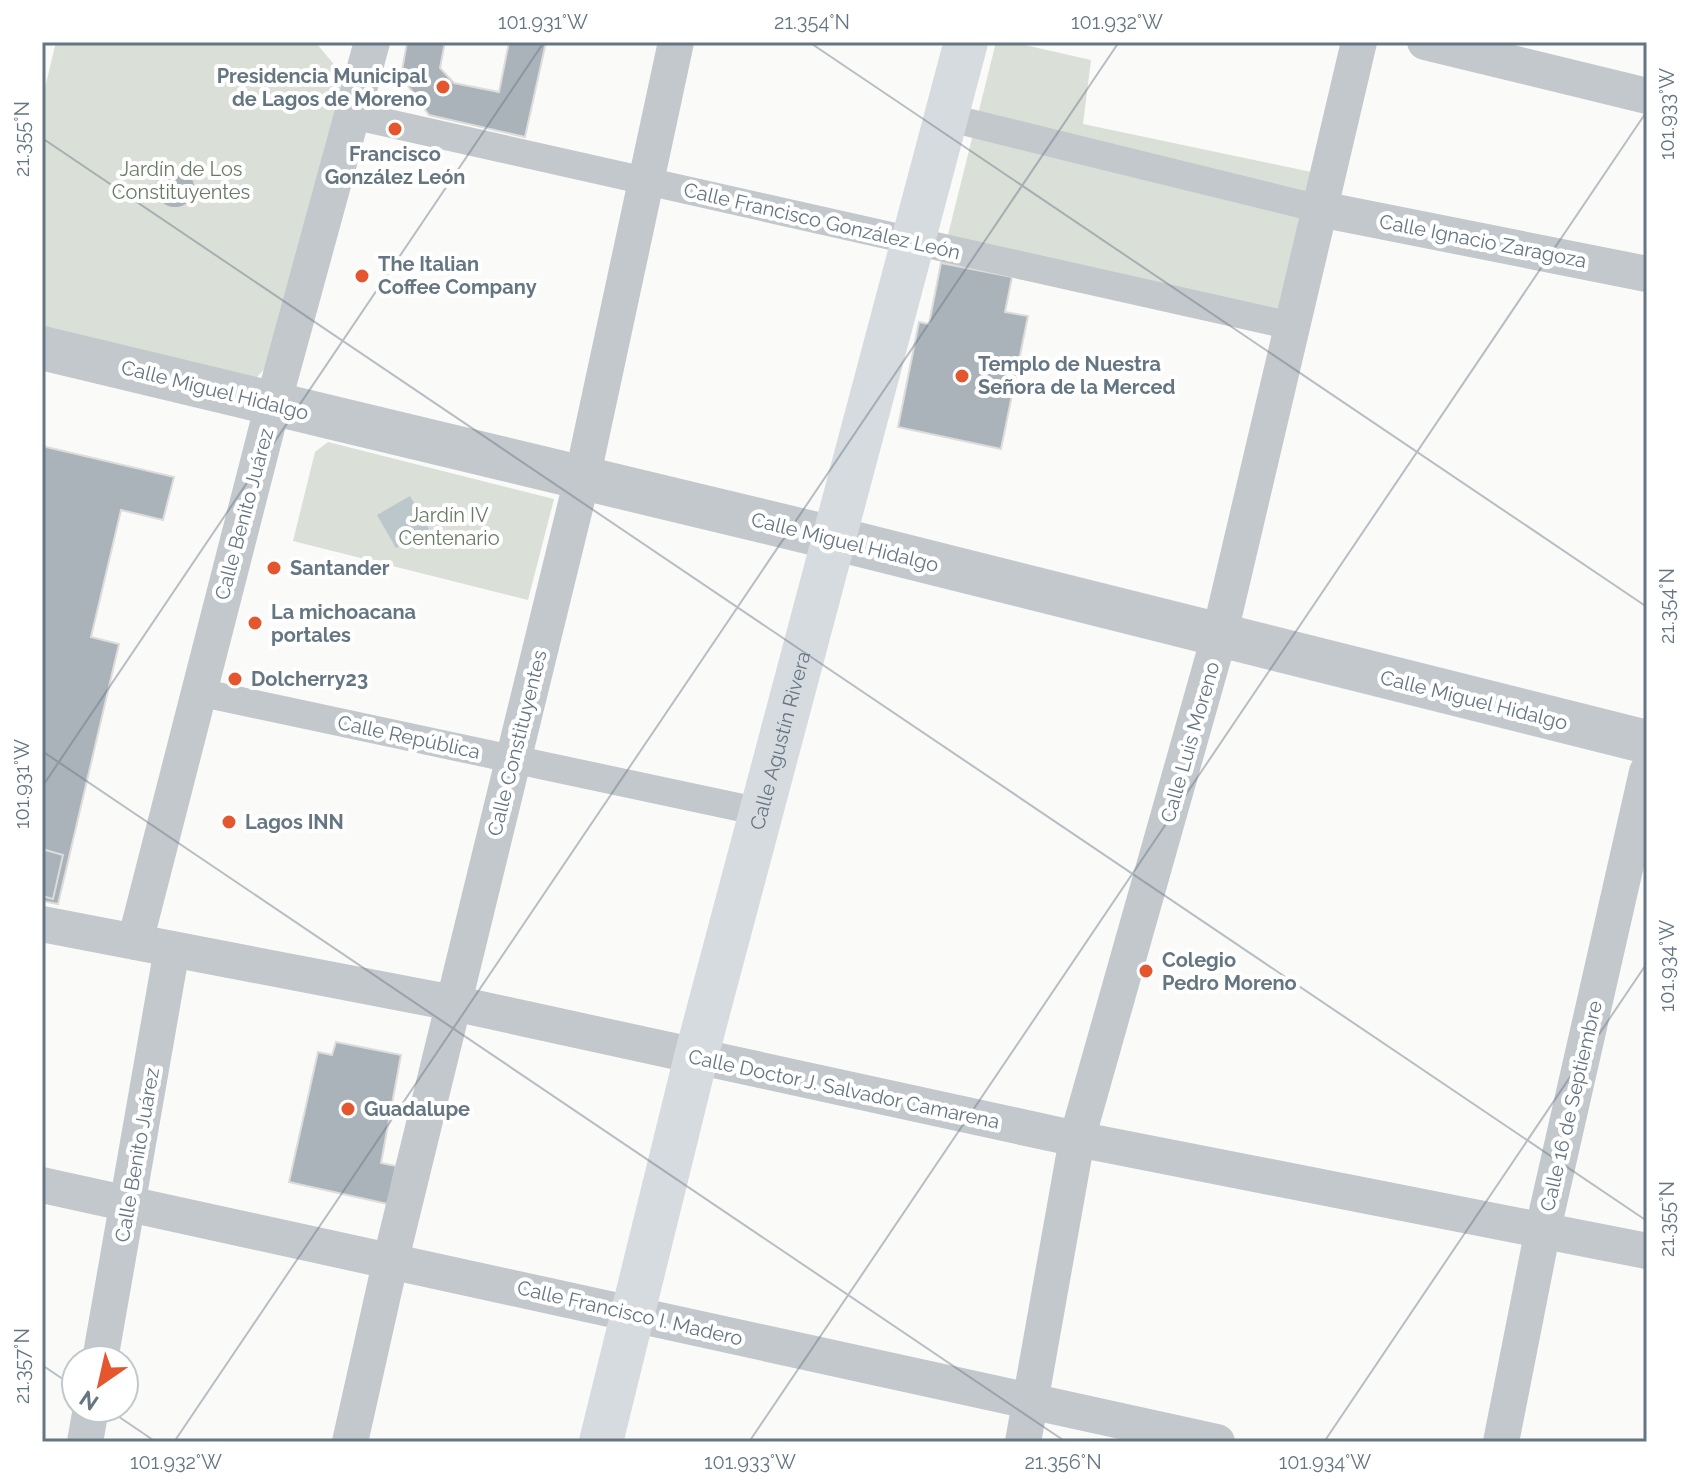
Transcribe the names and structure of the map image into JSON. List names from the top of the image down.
{
  "streets": {
    "main road": ["Calle Agustín Rivera"],
    "street": [
      "Calle Francisco González León",
      "Calle Ignacio Zaragoza",
      "Calle Miguel Hidalgo",
      "Calle Benito Juárez",
      "Calle República",
      "Calle Luis Moreno",
      "Calle Constituyentes",
      "Calle Doctor J. Salvador Camarena",
      "Calle 16 de Septiembre",
      "Calle Francisco I. Madero"
    ]
  },
  "crossings": [
    ["Calle Francisco González León", "Calle Benito Juárez"],
    ["Calle Francisco González León", "Calle Agustín Rivera"],
    ["Calle Francisco González León", "Calle Luis Moreno"],
    ["Calle Francisco González León", "Calle Constituyentes"],
    ["Calle Ignacio Zaragoza", "Calle Luis Moreno"],
    ["Calle Miguel Hidalgo", "Calle Benito Juárez"],
    ["Calle Miguel Hidalgo", "Calle Agustín Rivera"],
    ["Calle Miguel Hidalgo", "Calle Luis Moreno"],
    ["Calle Miguel Hidalgo", "Calle Constituyentes"],
    ["Calle Benito Juárez", "Calle República"],
    ["Calle Benito Juárez", "Calle Doctor J. Salvador Camarena"],
    ["Calle Benito Juárez", "Calle Francisco I. Madero"],
    ["Calle República", "Calle Agustín Rivera"],
    ["Calle República", "Calle Constituyentes"],
    ["Calle Agustín Rivera", "Calle Doctor J. Salvador Camarena"],
    ["Calle Agustín Rivera", "Calle Francisco I. Madero"],
    ["Calle Luis Moreno", "Calle Doctor J. Salvador Camarena"],
    ["Calle Luis Moreno", "Calle Francisco I. Madero"],
    ["Calle Constituyentes", "Calle Doctor J. Salvador Camarena"],
    ["Calle Constituyentes", "Calle Francisco I. Madero"],
    ["Calle Doctor J. Salvador Camarena", "Calle 16 de Septiembre"]
  ],
  "parks": ["Jardín de Los Constituyentes", "Jardín IV Centenario"],
  "places": [
    "Presidencia Municipal de Lagos de Moreno",
    "Francisco González León",
    "The Italian Coffee Company",
    "Templo de Nuestra Señora de la Merced",
    "Santander",
    "La michoacana portales",
    "Dolcherry23",
    "Lagos INN",
    "Colegio Pedro Moreno",
    "Guadalupe"
  ],
  "north": "bottom left",
  "coordinates": [
    "101.931°W",
    "21.354°N",
    "101.932°W",
    "101.933°W",
    "21.355°N",
    "101.934°W",
    "21.357°N",
    "21.356°N"
  ]
}
